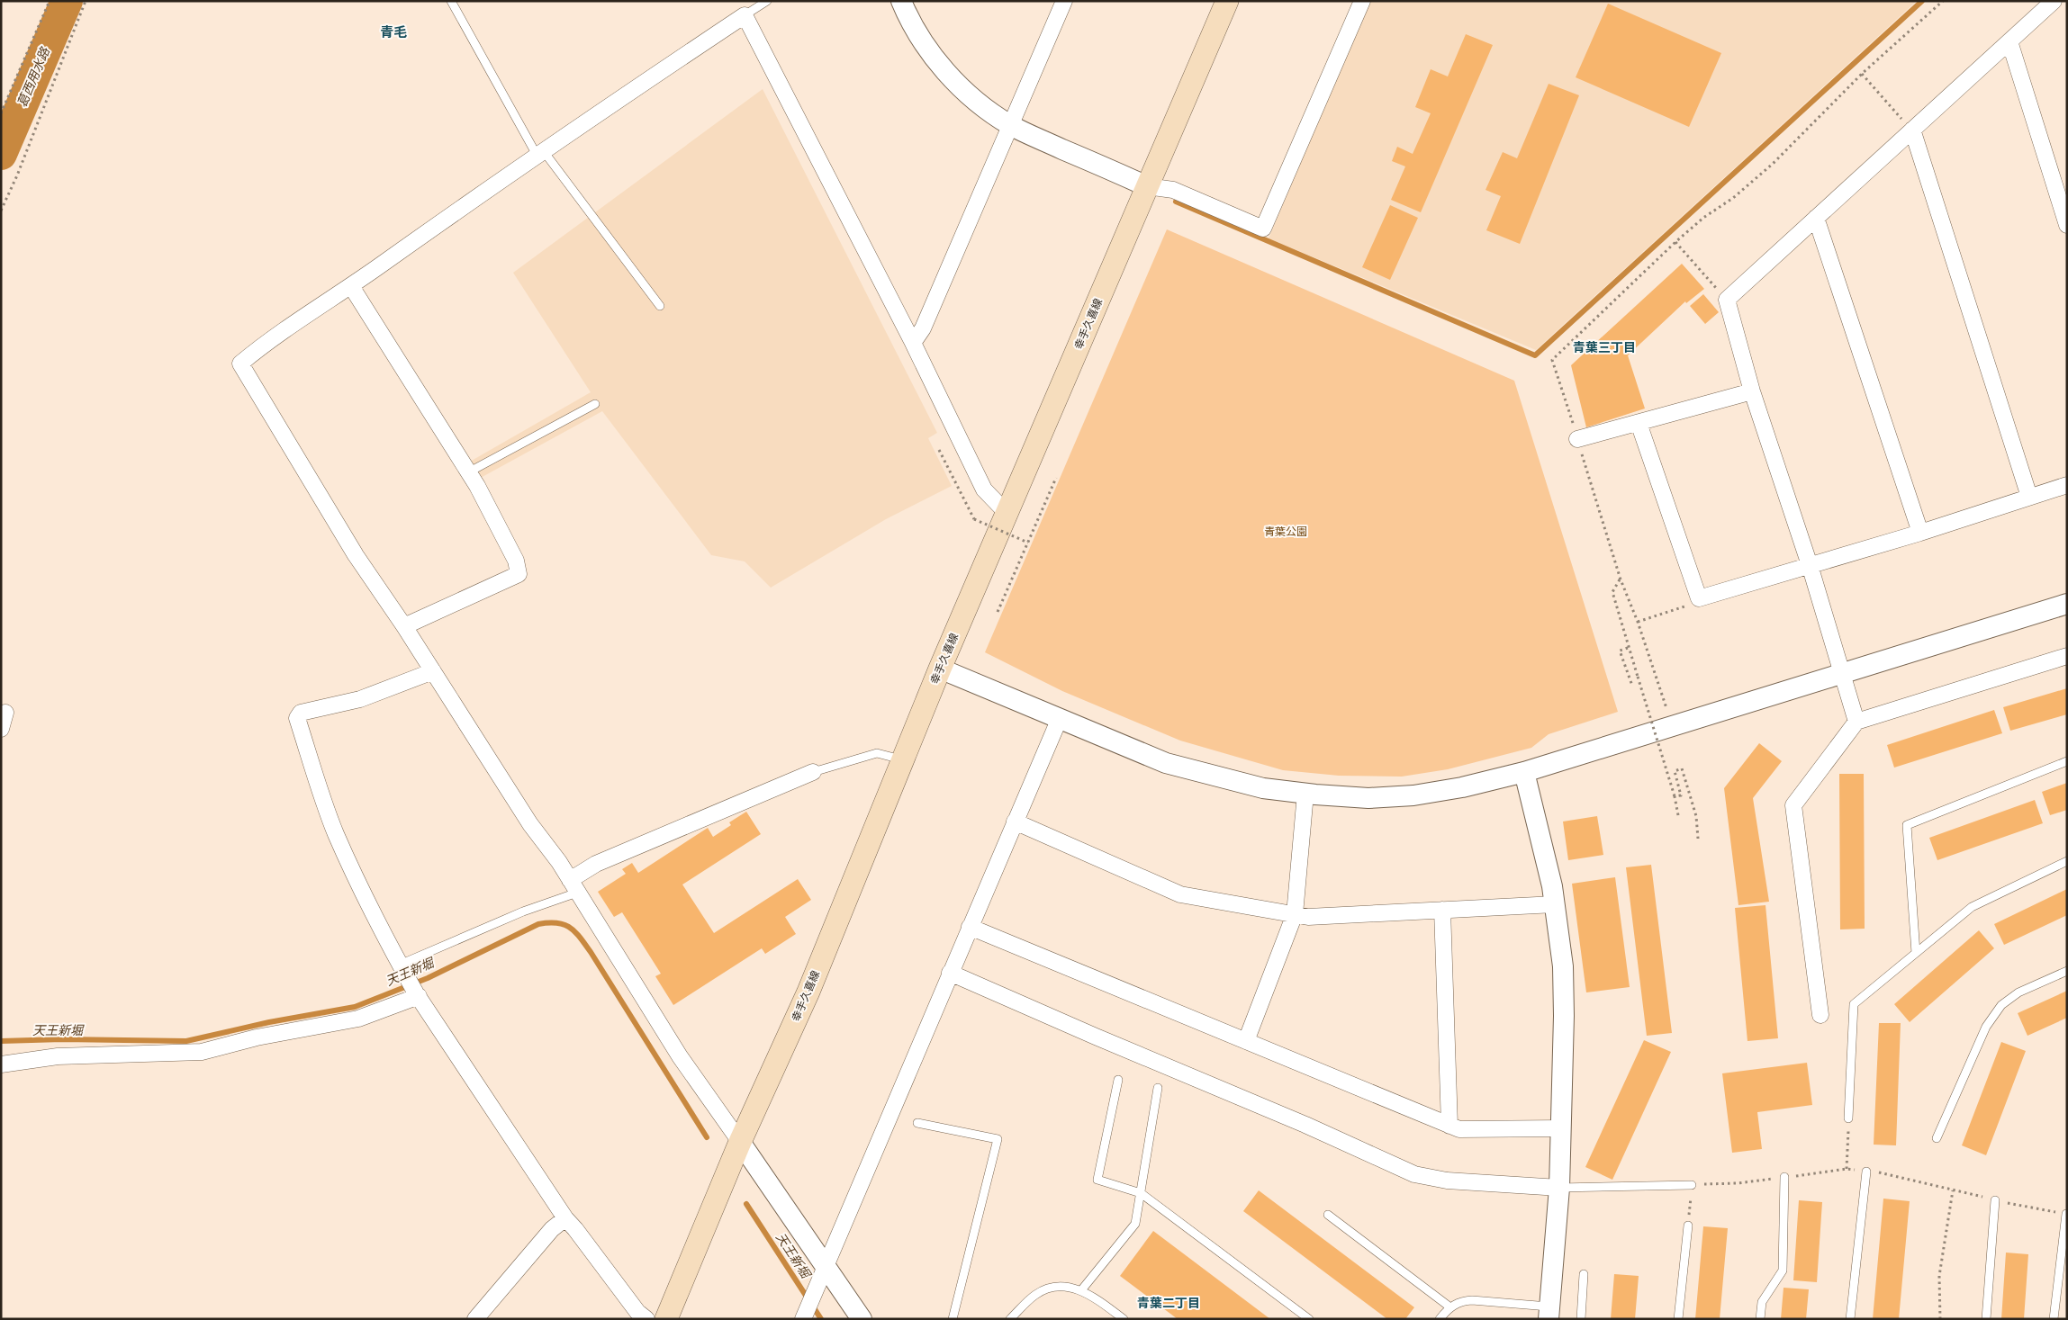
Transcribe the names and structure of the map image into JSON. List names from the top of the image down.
{
  "streets": {
    "main road": ["幸手久喜線"]
  },
  "districts": ["青毛", "青葉三丁目", "青葉二丁目"],
  "water": ["葛西用水路", "天王新堀"],
  "parks": ["青葉公園"]
}
